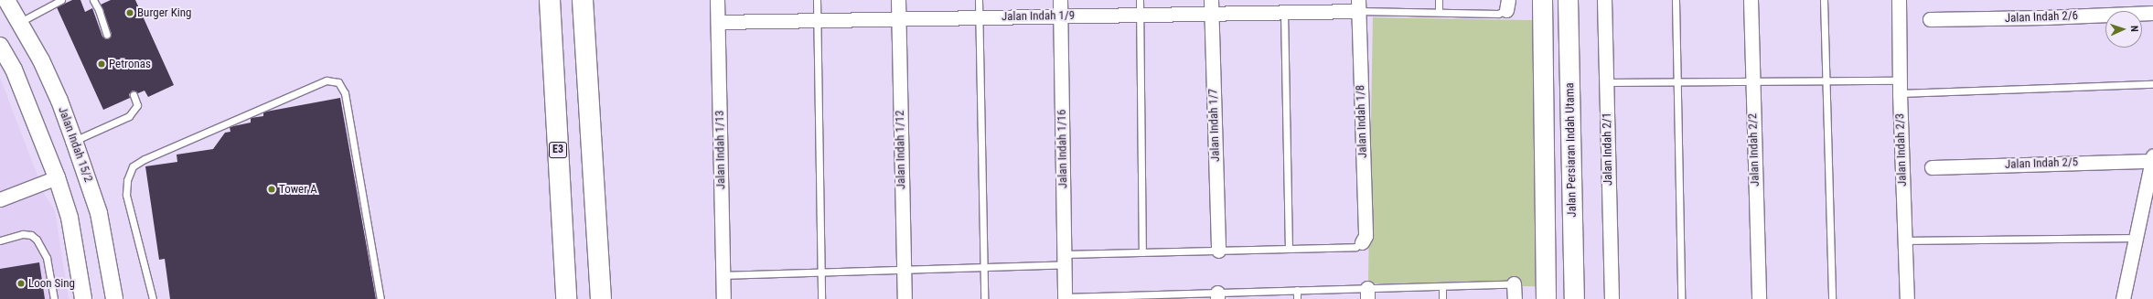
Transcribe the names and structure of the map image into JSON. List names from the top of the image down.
{
  "streets": {
    "highway": ["E3"],
    "main road": ["Jalan Persiaran Indah Utama"],
    "street": [
      "Jalan Indah 1/9",
      "Jalan Indah 2/6",
      "Jalan Indah 1/8",
      "Jalan Indah 1/7",
      "Jalan Indah 15/2",
      "Jalan Indah 1/16",
      "Jalan Indah 2/1",
      "Jalan Indah 1/13",
      "Jalan Indah 1/12",
      "Jalan Indah 2/2",
      "Jalan Indah 2/3",
      "Jalan Indah 2/5"
    ]
  },
  "crossings": [
    ["Jalan Indah 1/9", "Jalan Indah 1/8"],
    ["Jalan Indah 1/9", "Jalan Indah 1/7"],
    ["Jalan Indah 1/9", "Jalan Indah 1/16"],
    ["Jalan Indah 1/9", "Jalan Indah 1/13"],
    ["Jalan Indah 1/9", "Jalan Indah 1/12"]
  ],
  "places": [
    "Burger King",
    "Petronas",
    "Tower A",
    "Loon Sing"
  ],
  "north": "right"
}
